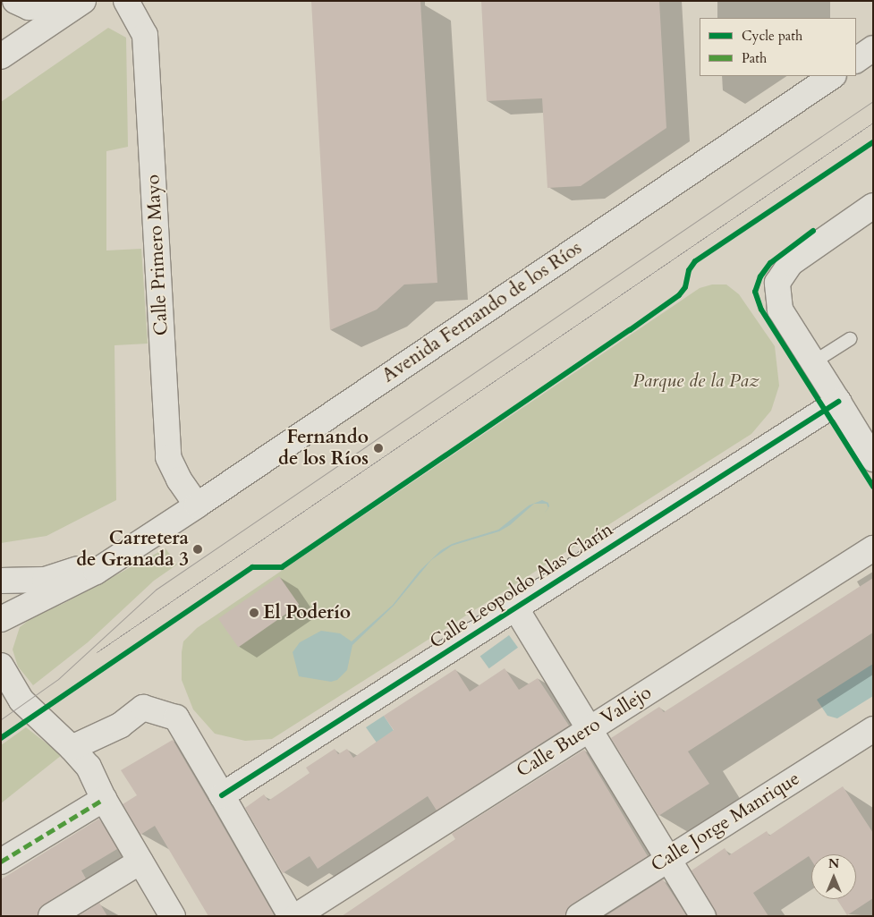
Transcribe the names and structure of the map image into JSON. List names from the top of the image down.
{
  "streets": {
    "street": [
      "Calle Primero Mayo",
      "Avenida Fernando de los Ríos",
      "Calle Leopoldo Alas Clarín",
      "Calle Buero Vallejo",
      "Calle Jorge Manrique"
    ]
  },
  "crossings": [
    ["Calle Primero Mayo", "Avenida Fernando de los Ríos"]
  ],
  "parks": ["Parque de la Paz"],
  "places": ["Fernando de los Ríos", "Carretera de Granada 3", "El Poderío"],
  "legend": ["Cycle path", "Path"],
  "north": "top"
}
